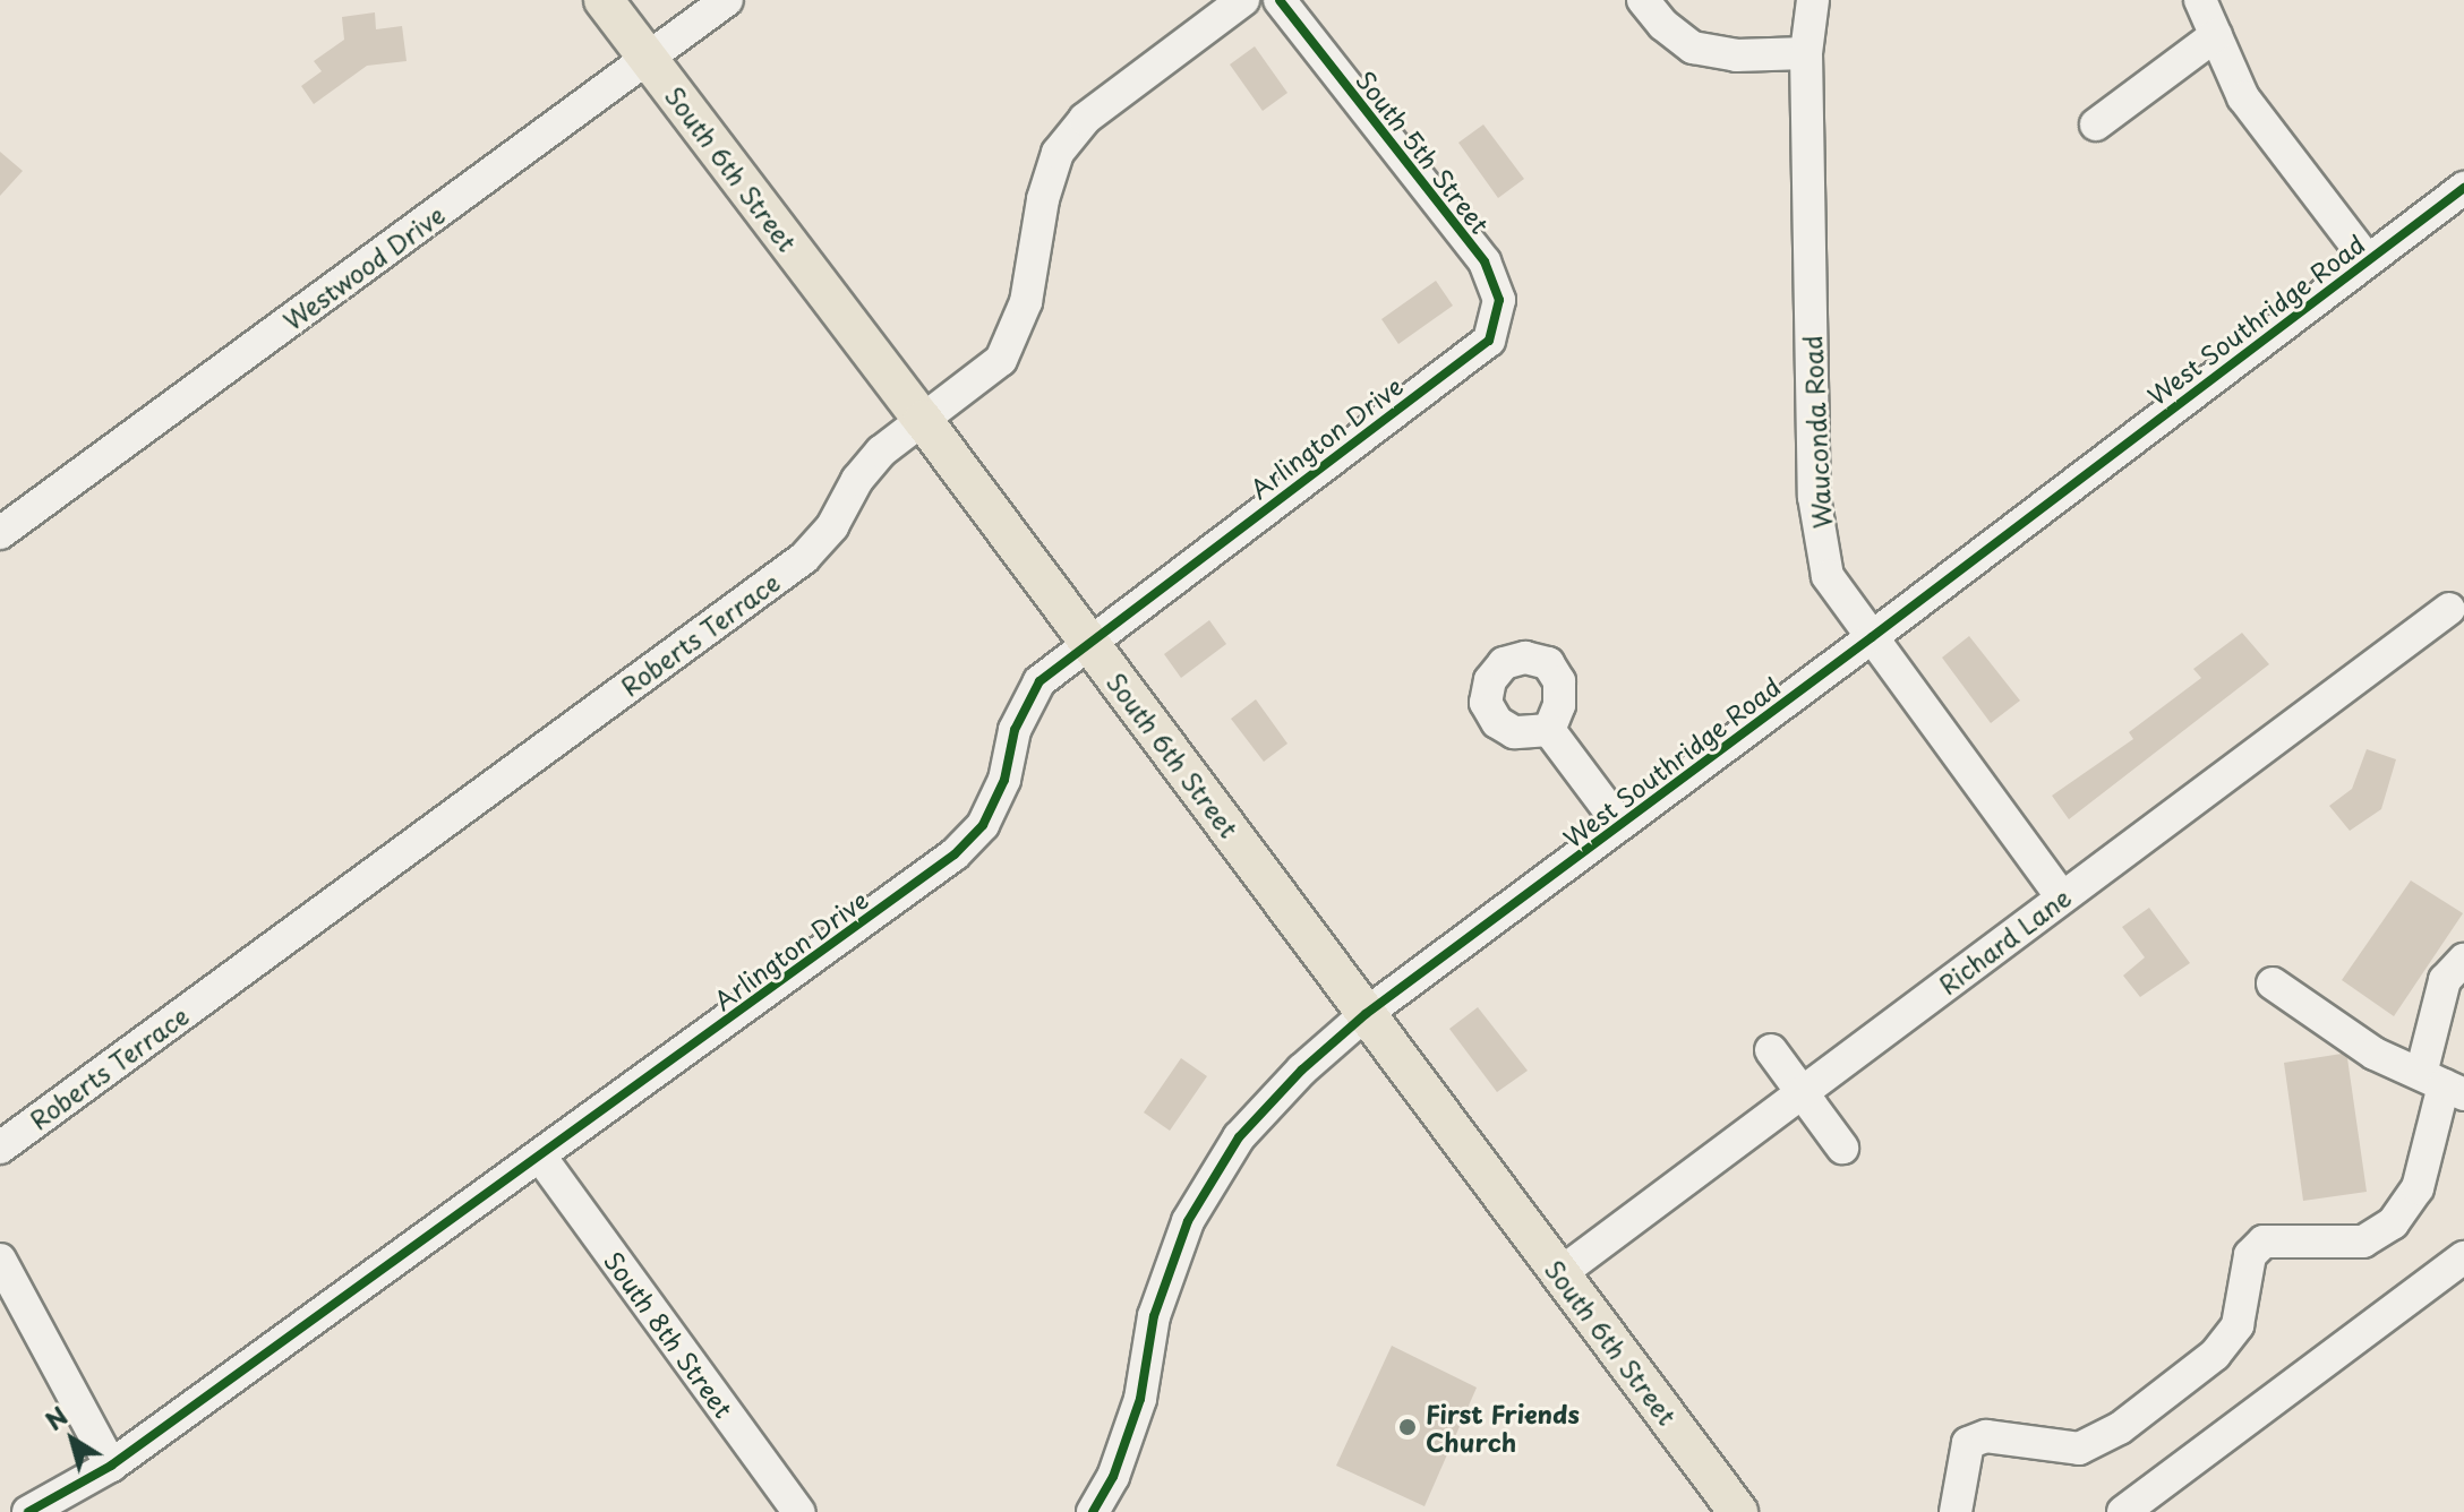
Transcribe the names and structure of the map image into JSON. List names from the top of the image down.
{
  "streets": {
    "main road": ["South 6th Street"],
    "street": [
      "South 5th Street",
      "Westwood Drive",
      "West Southridge Road",
      "Wauconda Road",
      "Arlington Drive",
      "Roberts Terrace",
      "Richard Lane",
      "South 8th Street"
    ]
  },
  "crossings": [
    ["South 5th Street", "Arlington Drive"],
    ["South 6th Street", "Westwood Drive"],
    ["South 6th Street", "West Southridge Road"],
    ["South 6th Street", "Arlington Drive"],
    ["South 6th Street", "Roberts Terrace"],
    ["South 6th Street", "Richard Lane"],
    ["West Southridge Road", "Wauconda Road"],
    ["Wauconda Road", "Richard Lane"],
    ["Arlington Drive", "South 8th Street"]
  ],
  "places": ["First Friends Church"],
  "north": "top left"
}
